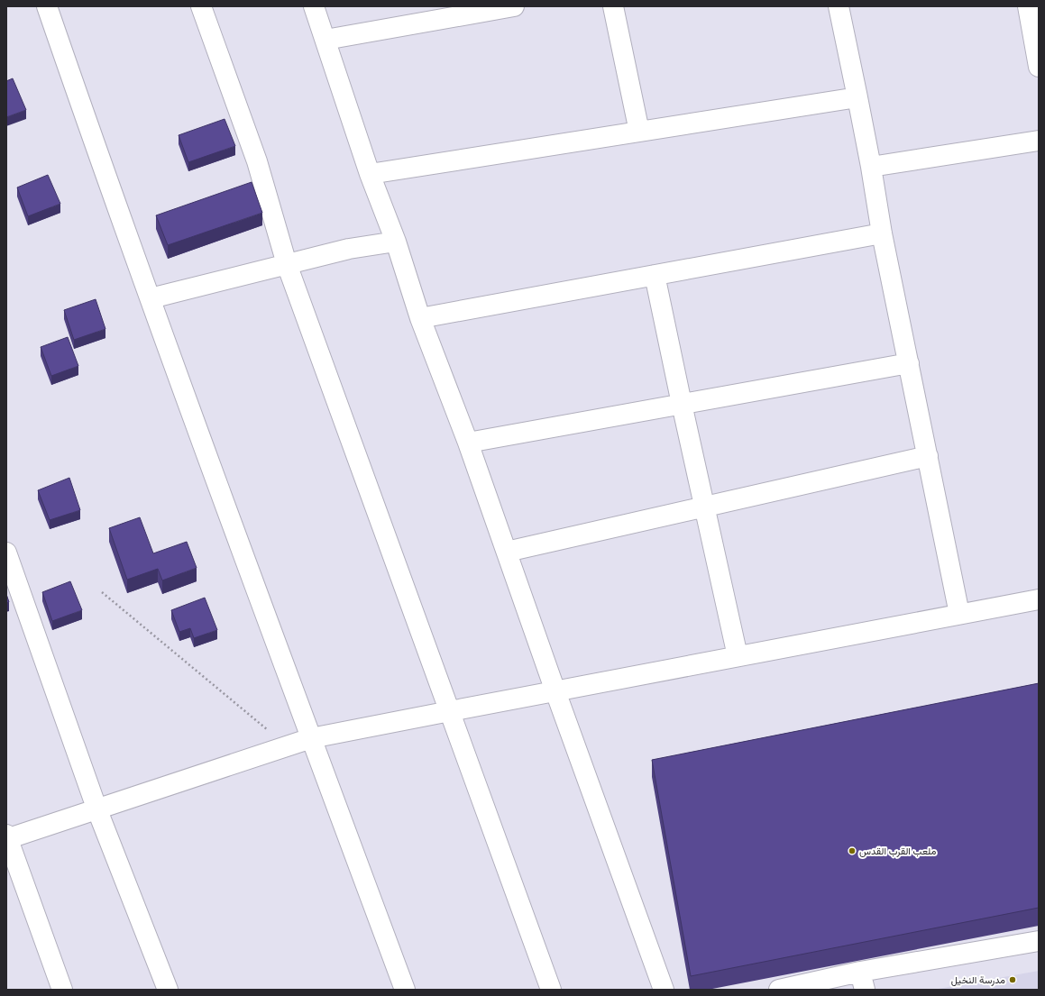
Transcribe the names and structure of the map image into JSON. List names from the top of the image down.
{
  "places": ["ملعب القرب القدس", "مدرسة النخيل"]
}
